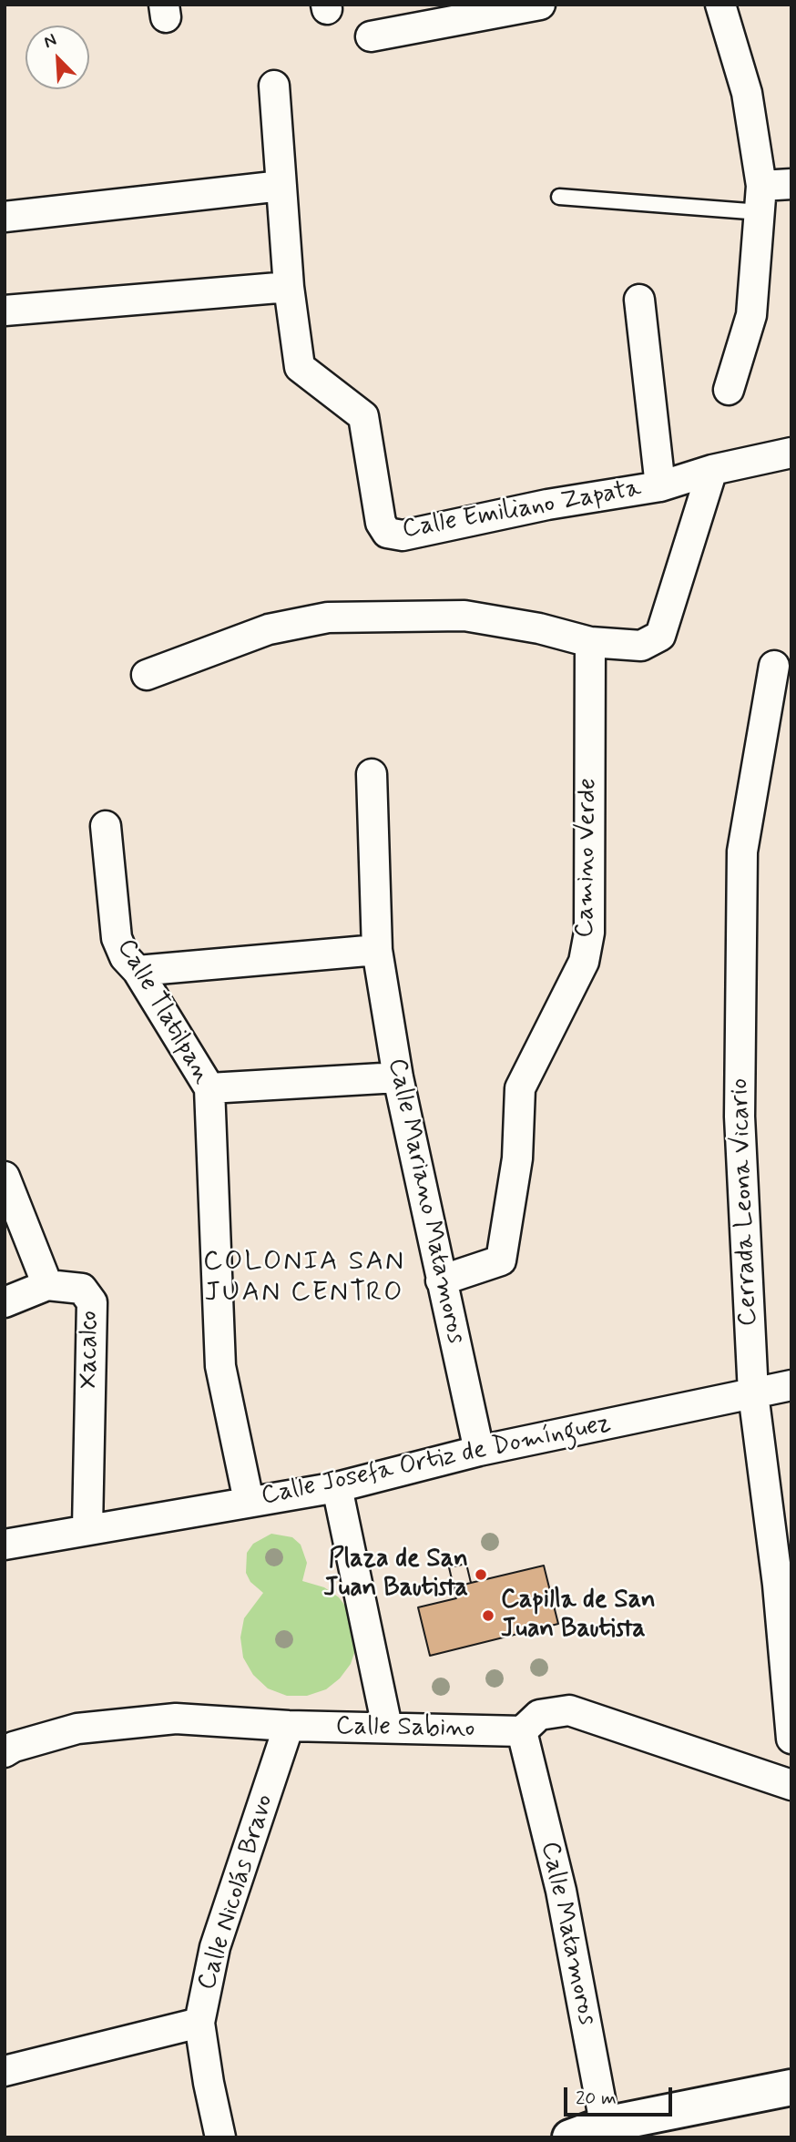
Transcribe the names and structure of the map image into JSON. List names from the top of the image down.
{
  "streets": {
    "street": [
      "Calle Emiliano Zapata",
      "Camino Verde",
      "Calle Tlatilpan",
      "Calle Mariano Matamoros",
      "Cerrada Leona Vicario",
      "Xacalco",
      "Calle Josefa Ortiz de Domínguez",
      "Calle Sabino",
      "Calle Nicolás Bravo",
      "Calle Matamoros"
    ]
  },
  "crossings": [
    ["Camino Verde", "Calle Mariano Matamoros"],
    ["Calle Tlatilpan", "Calle Josefa Ortiz de Domínguez"],
    ["Calle Mariano Matamoros", "Calle Josefa Ortiz de Domínguez"],
    ["Cerrada Leona Vicario", "Calle Josefa Ortiz de Domínguez"],
    ["Xacalco", "Calle Josefa Ortiz de Domínguez"],
    ["Calle Sabino", "Calle Nicolás Bravo"],
    ["Calle Sabino", "Calle Matamoros"]
  ],
  "districts": ["COLONIA SAN JUAN CENTRO"],
  "places": ["Plaza de San Juan Bautista", "Capilla de San Juan Bautista"],
  "scale_bar": "20 m",
  "north": "top left"
}
